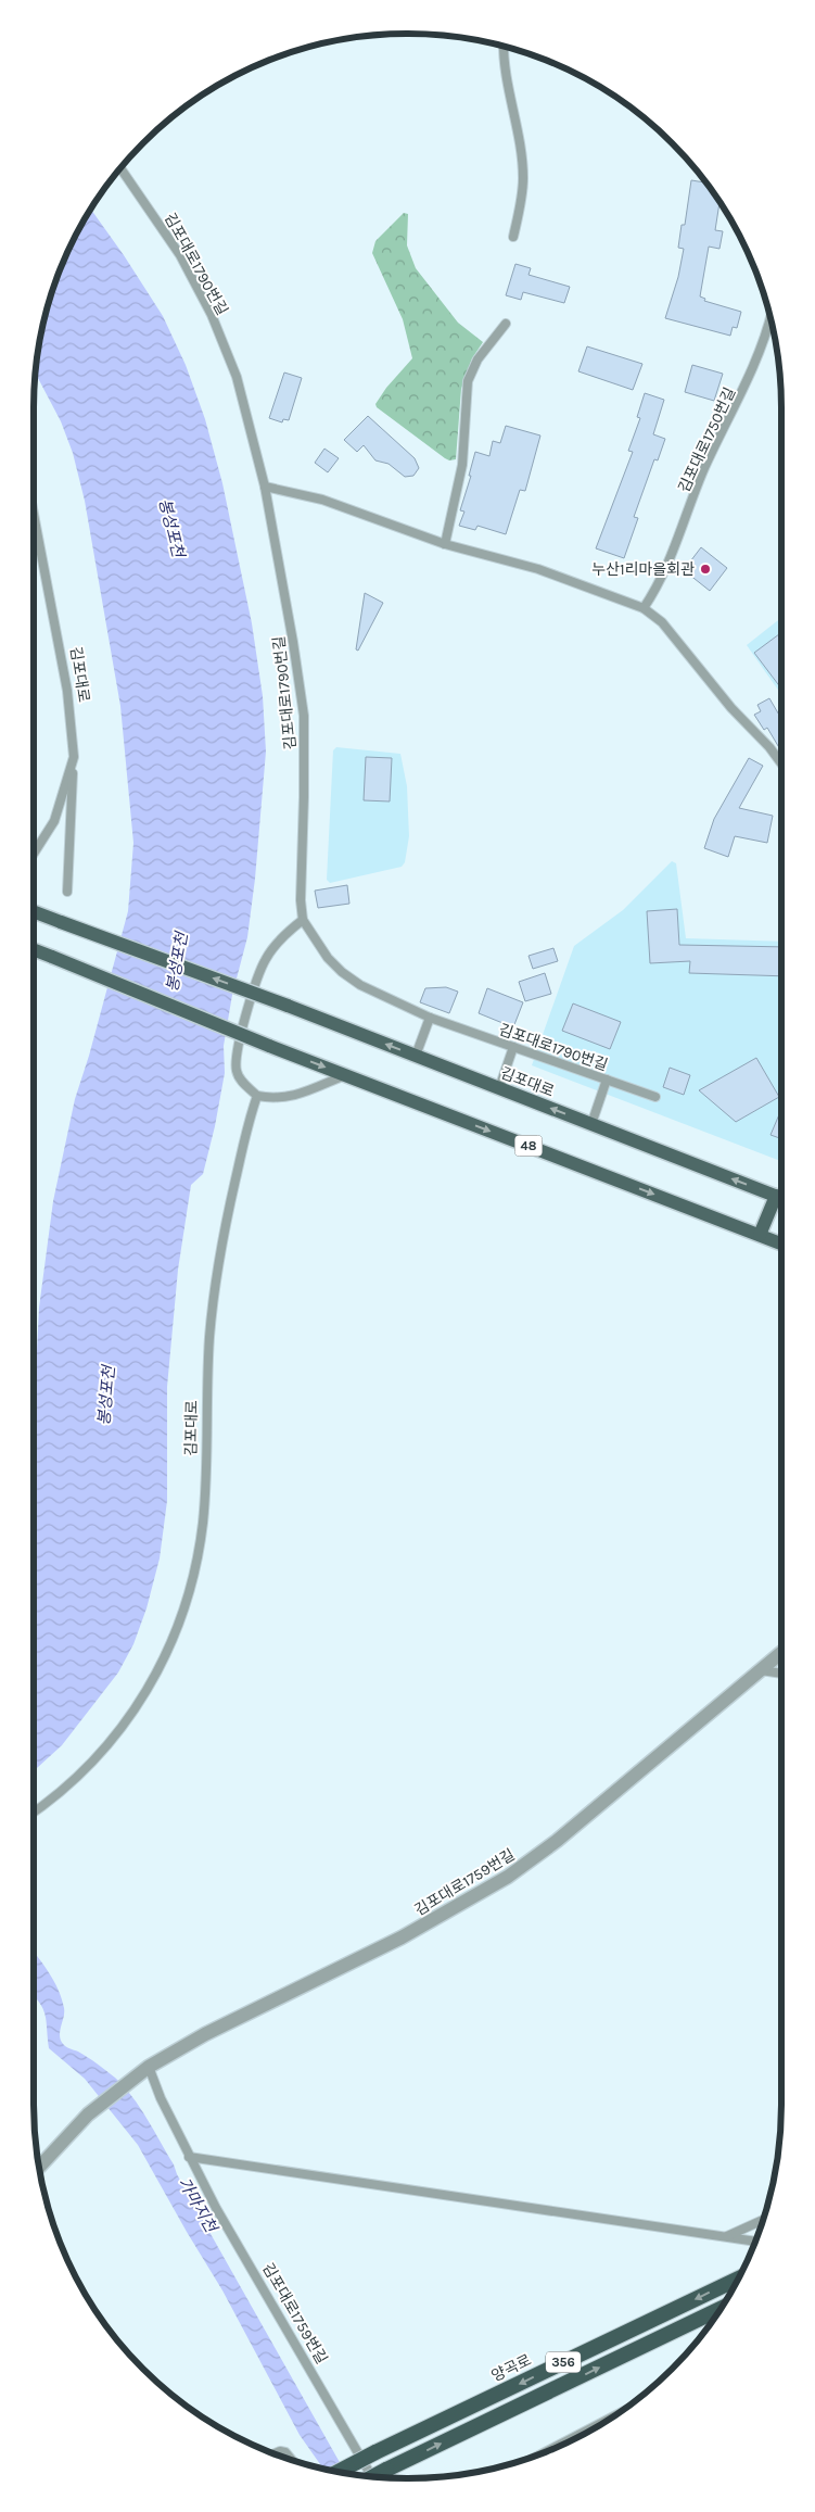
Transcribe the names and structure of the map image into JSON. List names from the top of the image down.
{
  "streets": {
    "highway": ["356", "양곡로"],
    "main road": ["김포대로", "48"],
    "street": ["김포대로1759번길"],
    "lane": ["김포대로1790번길", "김포대로1750번길"]
  },
  "one_way": ["김포대로"],
  "water": ["봉성포천", "가마지천"],
  "places": ["누산1리마을회관"]
}
